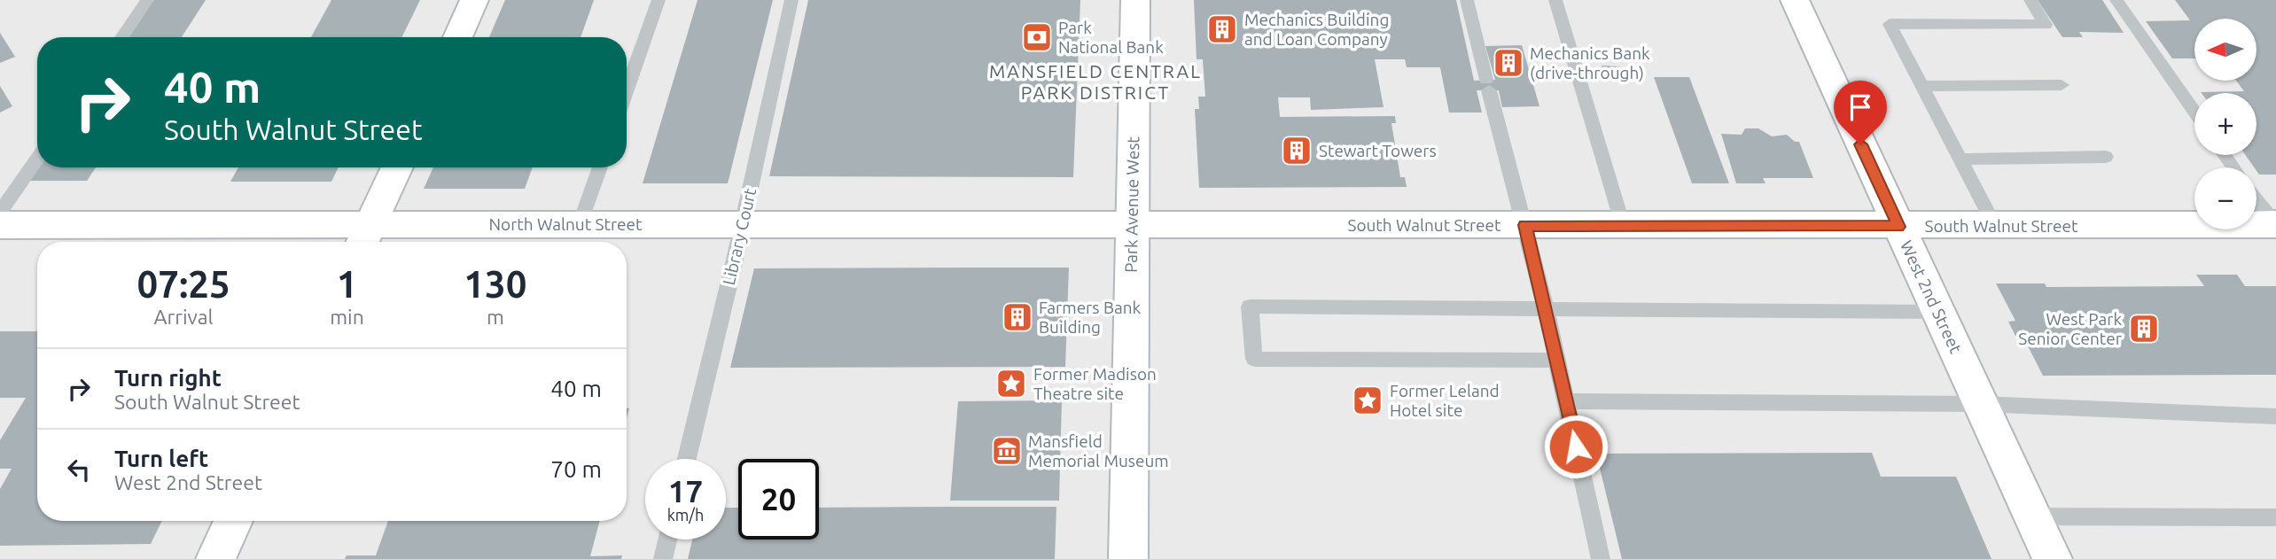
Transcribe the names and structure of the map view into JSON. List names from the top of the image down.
{
  "streets": {
    "main road": [
      "Park Avenue West",
      "North Walnut Street",
      "South Walnut Street",
      "West 2nd Street"
    ],
    "lane": ["Library Court"]
  },
  "crossings": [
    ["Park Avenue West", "North Walnut Street"],
    ["Park Avenue West", "South Walnut Street"],
    ["North Walnut Street", "South Walnut Street"],
    ["North Walnut Street", "Library Court"],
    ["South Walnut Street", "West 2nd Street"]
  ],
  "districts": ["MANSFIELD CENTRAL PARK DISTRICT"],
  "places": {
    "building": [
      "Mechanics Building and Loan Company",
      "Mechanics Bank (drive-through)",
      "Stewart Towers",
      "Farmers Bank Building",
      "West Park Senior Center"
    ],
    "bank": ["Park National Bank"],
    "place": ["Former Madison Theatre site", "Former Leland Hotel site"],
    "museum": ["Mansfield Memorial Museum"]
  },
  "north": "left",
  "page": {
    "map_buttons": ["+", "−"],
    "turn": ["40 m", "South Walnut Street"],
    "eta": [
      "07:25",
      "Arrival",
      "1",
      "min",
      "130",
      "m"
    ],
    "list": [
      {
        "name": "Turn right",
        "note": "South Walnut Street",
        "value": "40 m"
      },
      {
        "name": "Turn left",
        "note": "West 2nd Street",
        "value": "70 m"
      }
    ],
    "speed": "17 km/h",
    "limit": "20"
  }
}
